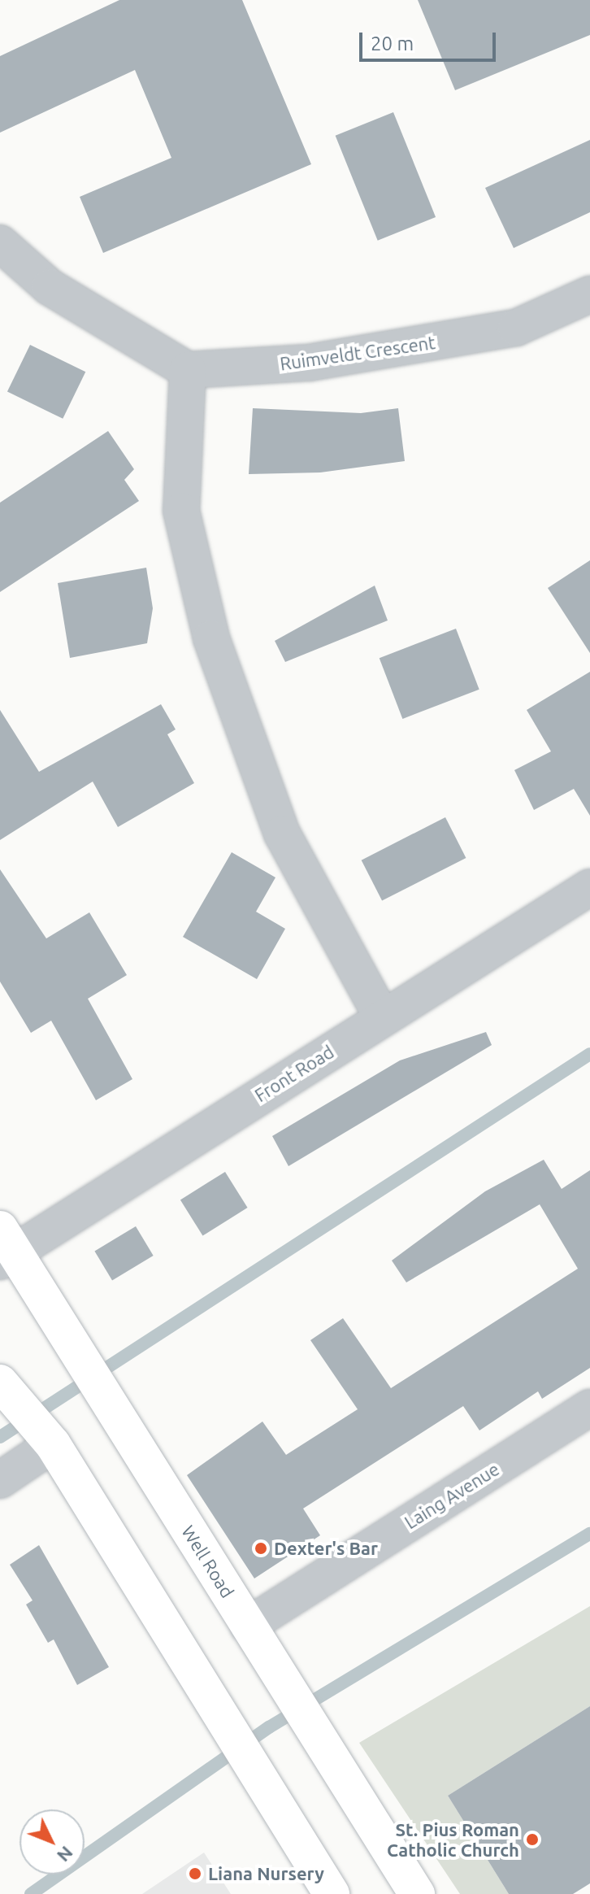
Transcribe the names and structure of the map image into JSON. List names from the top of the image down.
{
  "streets": {
    "main road": ["Well Road"],
    "street": ["Ruimveldt Crescent", "Front Road", "Laing Avenue"]
  },
  "crossings": [
    ["Front Road", "Well Road"],
    ["Laing Avenue", "Well Road"]
  ],
  "places": ["Dexter's Bar", "St. Pius Roman Catholic Church", "Liana Nursery"],
  "scale_bar": "20 m",
  "north": "bottom right"
}
